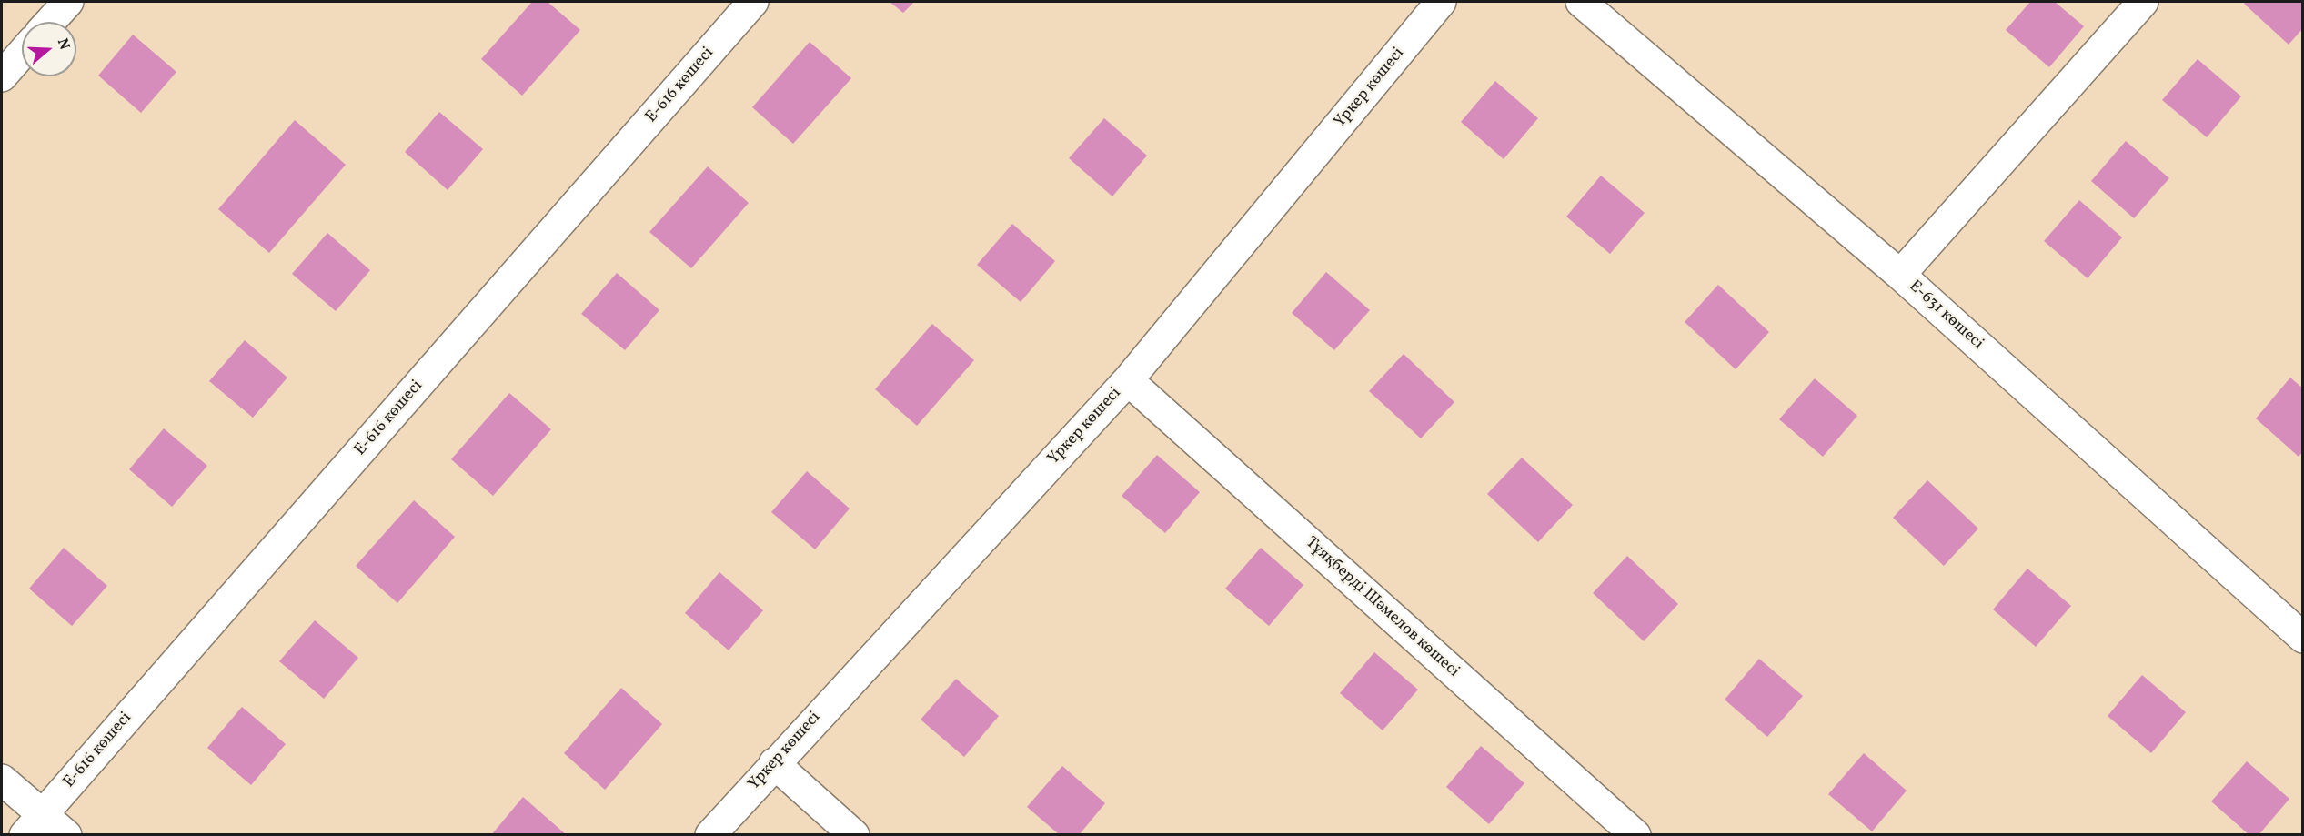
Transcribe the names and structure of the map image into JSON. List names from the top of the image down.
{
  "streets": {
    "street": [
      "Е-616 көшесі",
      "Үркер көшесі",
      "Е-631 көшесі",
      "Тұяқберді Шәмелов көшесі"
    ]
  },
  "crossings": [
    ["Үркер көшесі", "Тұяқберді Шәмелов көшесі"]
  ],
  "north": "right"
}
